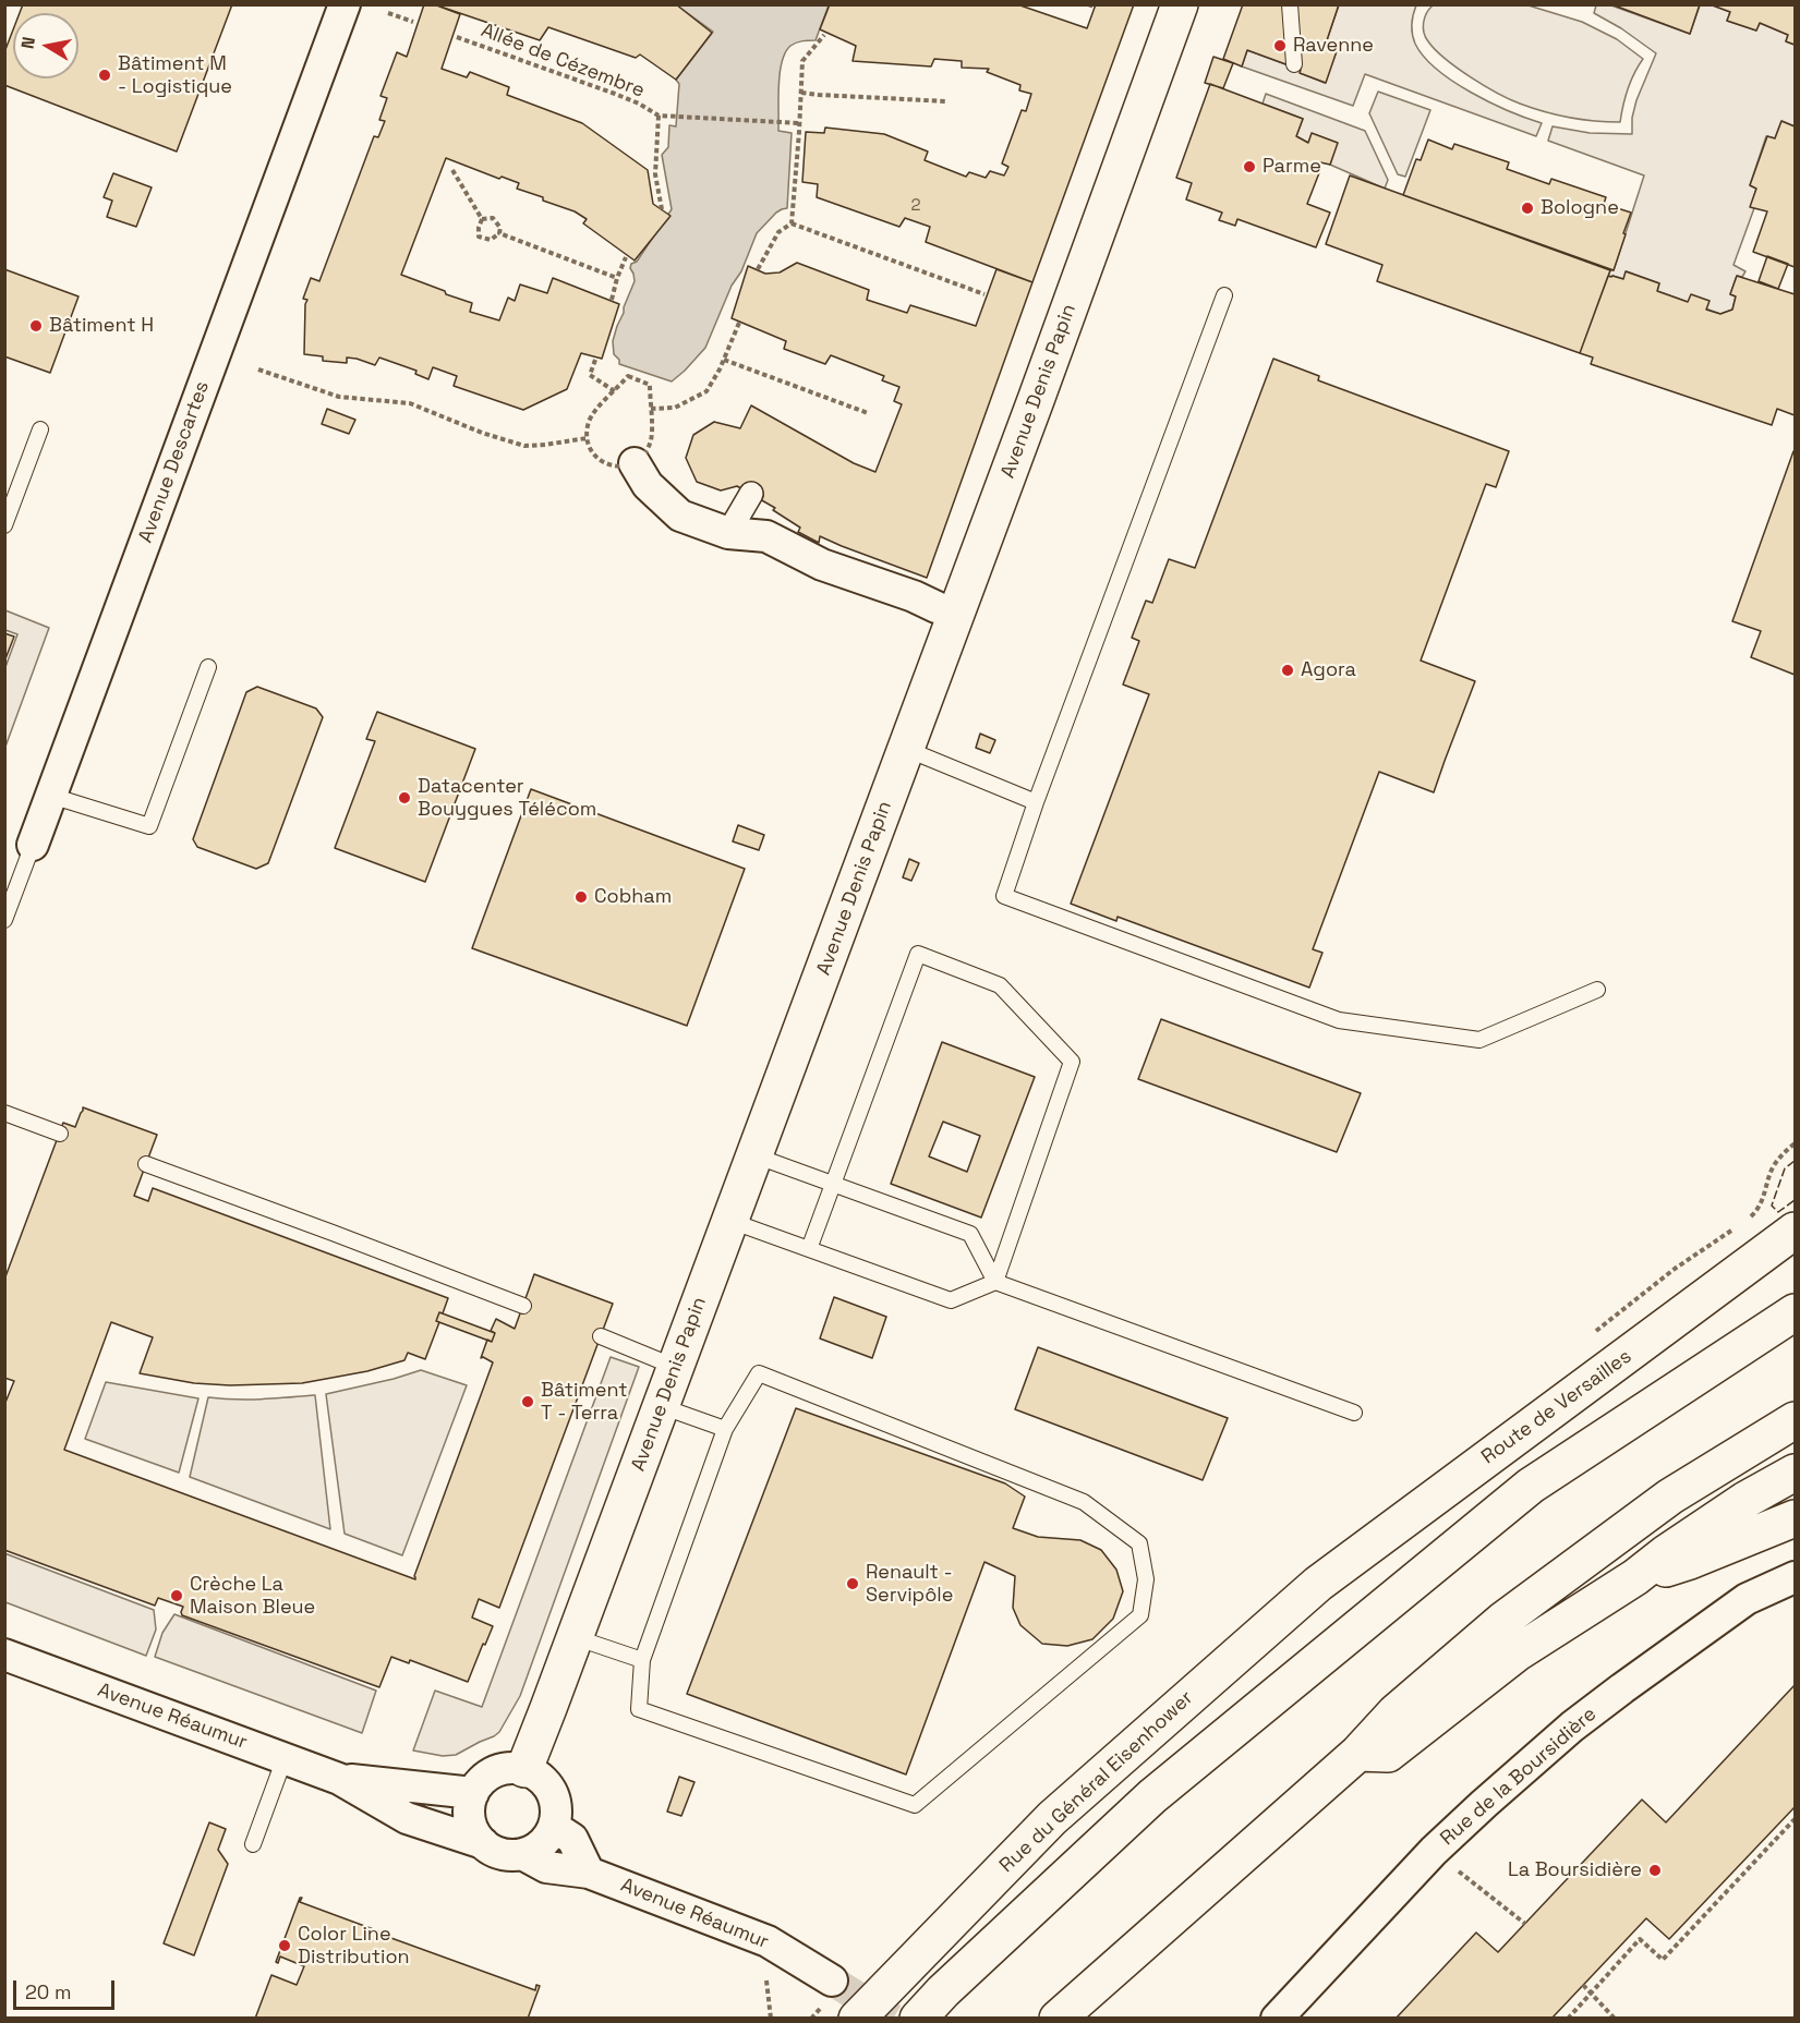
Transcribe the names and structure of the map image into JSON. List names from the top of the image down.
{
  "streets": {
    "main road": ["Avenue Denis Papin", "Route de Versailles", "Rue du Général Eisenhower"],
    "street": ["Avenue Descartes", "Avenue Réaumur", "Rue de la Boursidière"],
    "path": ["Allée de Cézembre"]
  },
  "crossings": [
    ["Avenue Denis Papin", "Avenue Réaumur"],
    ["Route de Versailles", "Rue du Général Eisenhower"]
  ],
  "places": [
    "Ravenne",
    "Bâtiment M - Logistique",
    "Parme",
    "Bologne",
    "Bâtiment H",
    "Agora",
    "Datacenter Bouygues Télécom",
    "Cobham",
    "Bâtiment T - Terra",
    "Renault - Servipôle",
    "Crèche La Maison Bleue",
    "La Boursidière",
    "Color Line Distribution"
  ],
  "house_numbers": ["2"],
  "scale_bar": "20 m",
  "north": "left"
}
